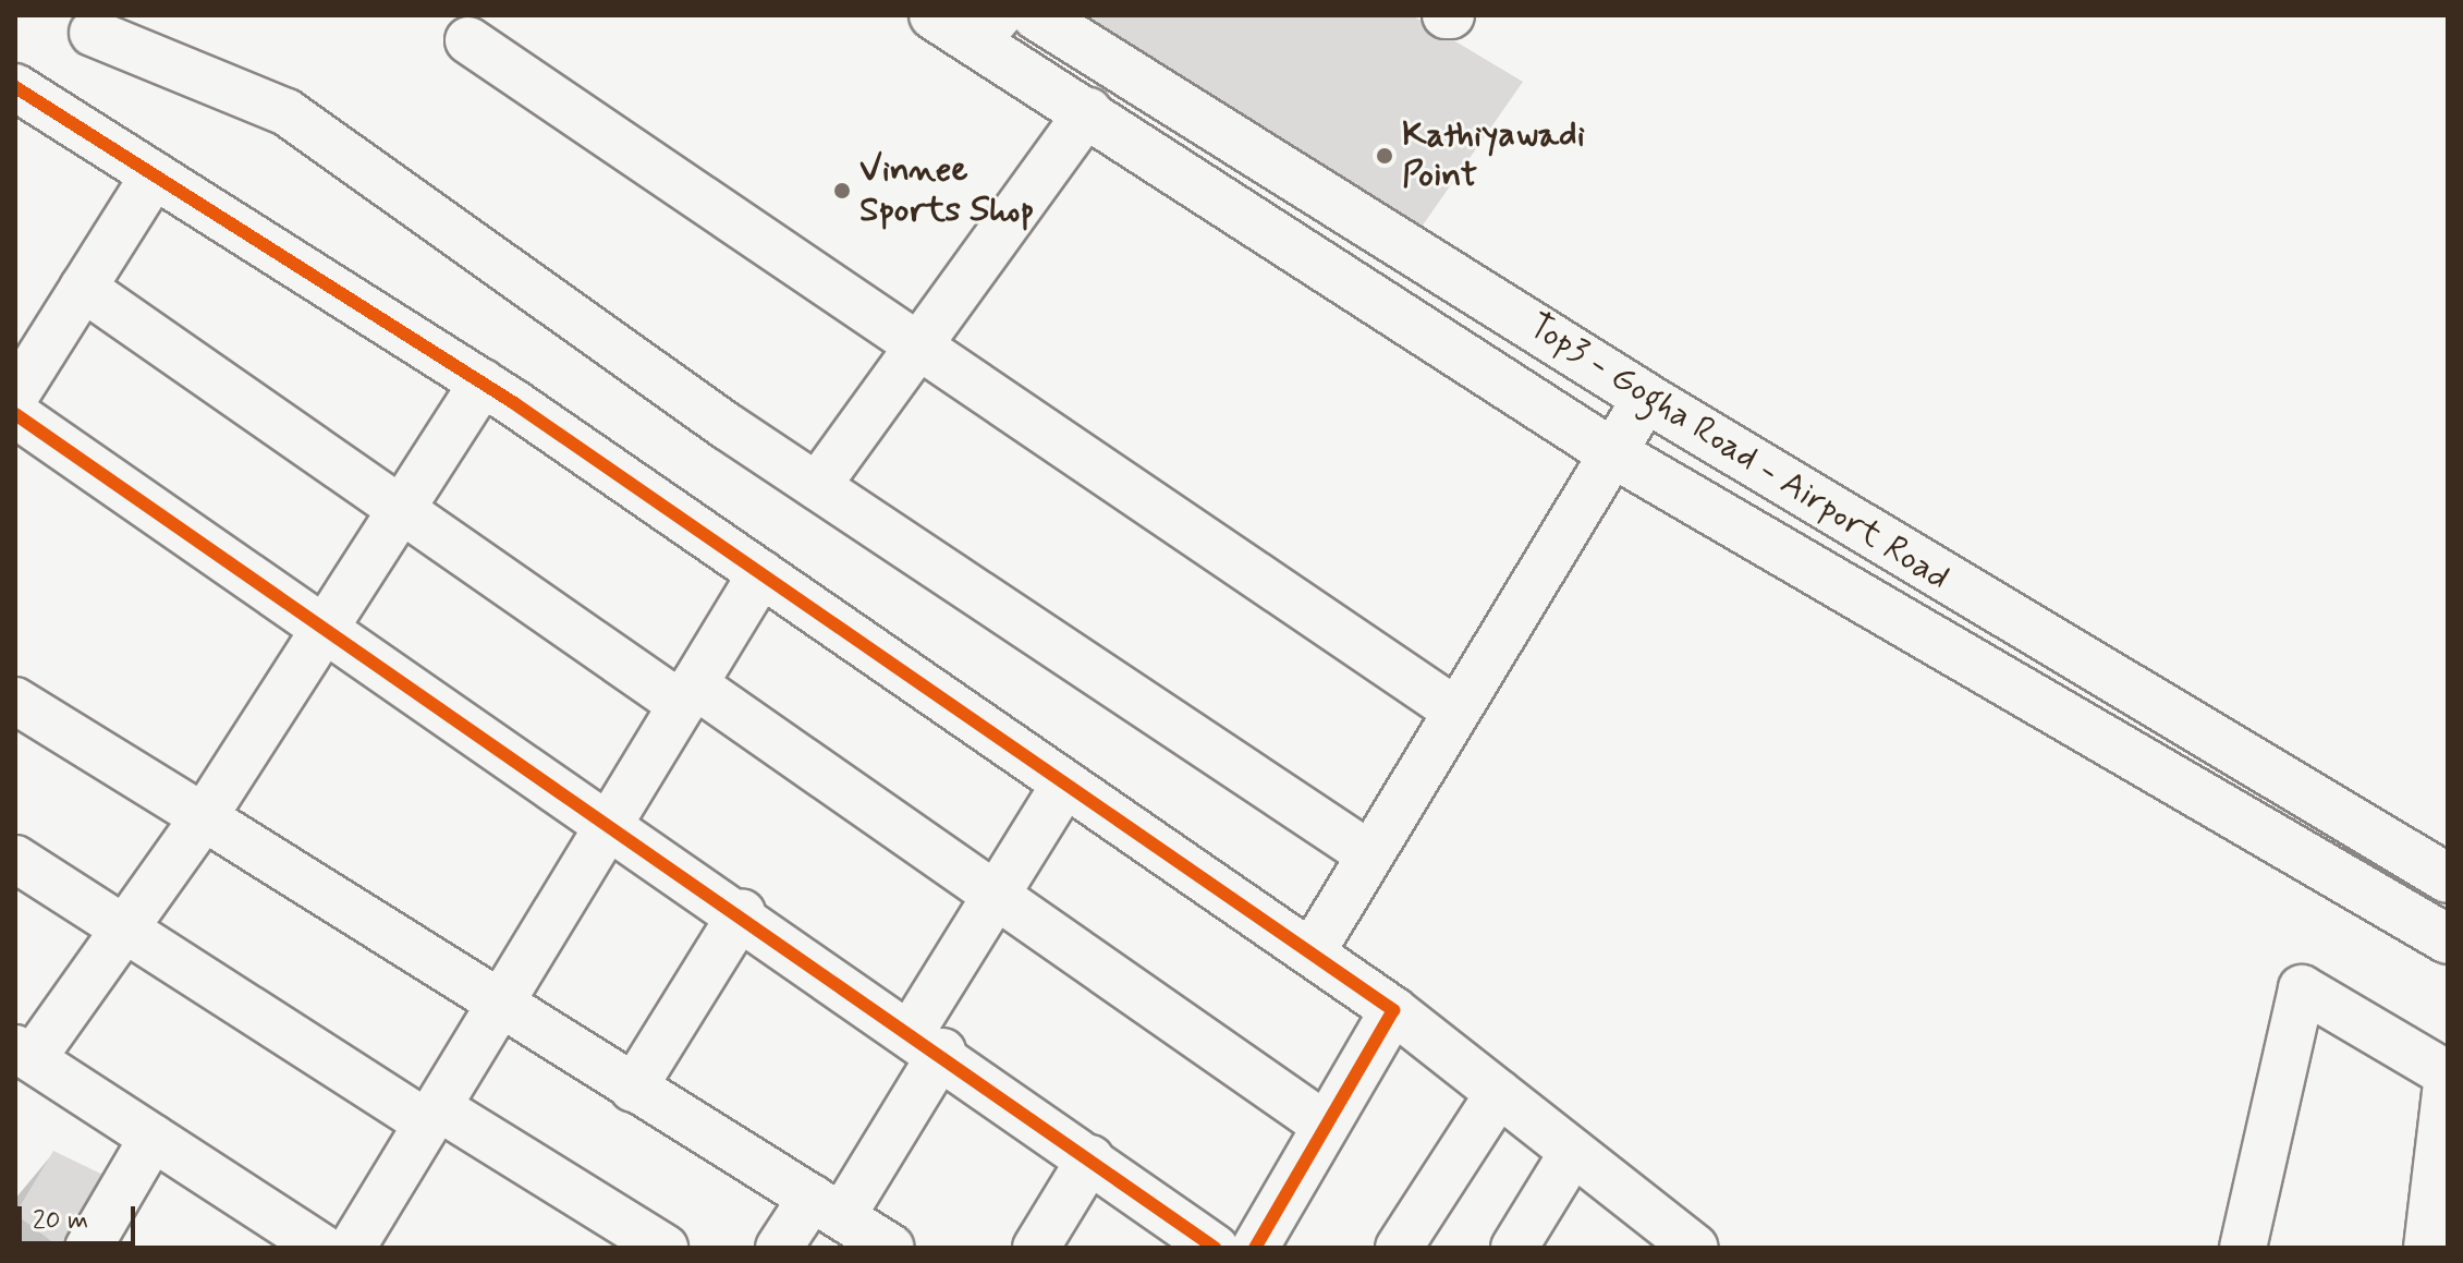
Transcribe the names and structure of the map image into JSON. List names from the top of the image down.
{
  "streets": {
    "main road": ["Top3 - Gogha Road - Airport Road"]
  },
  "places": ["Kathiyawadi Point", "Vinnee Sports Shop"],
  "scale_bar": "20 m"
}
